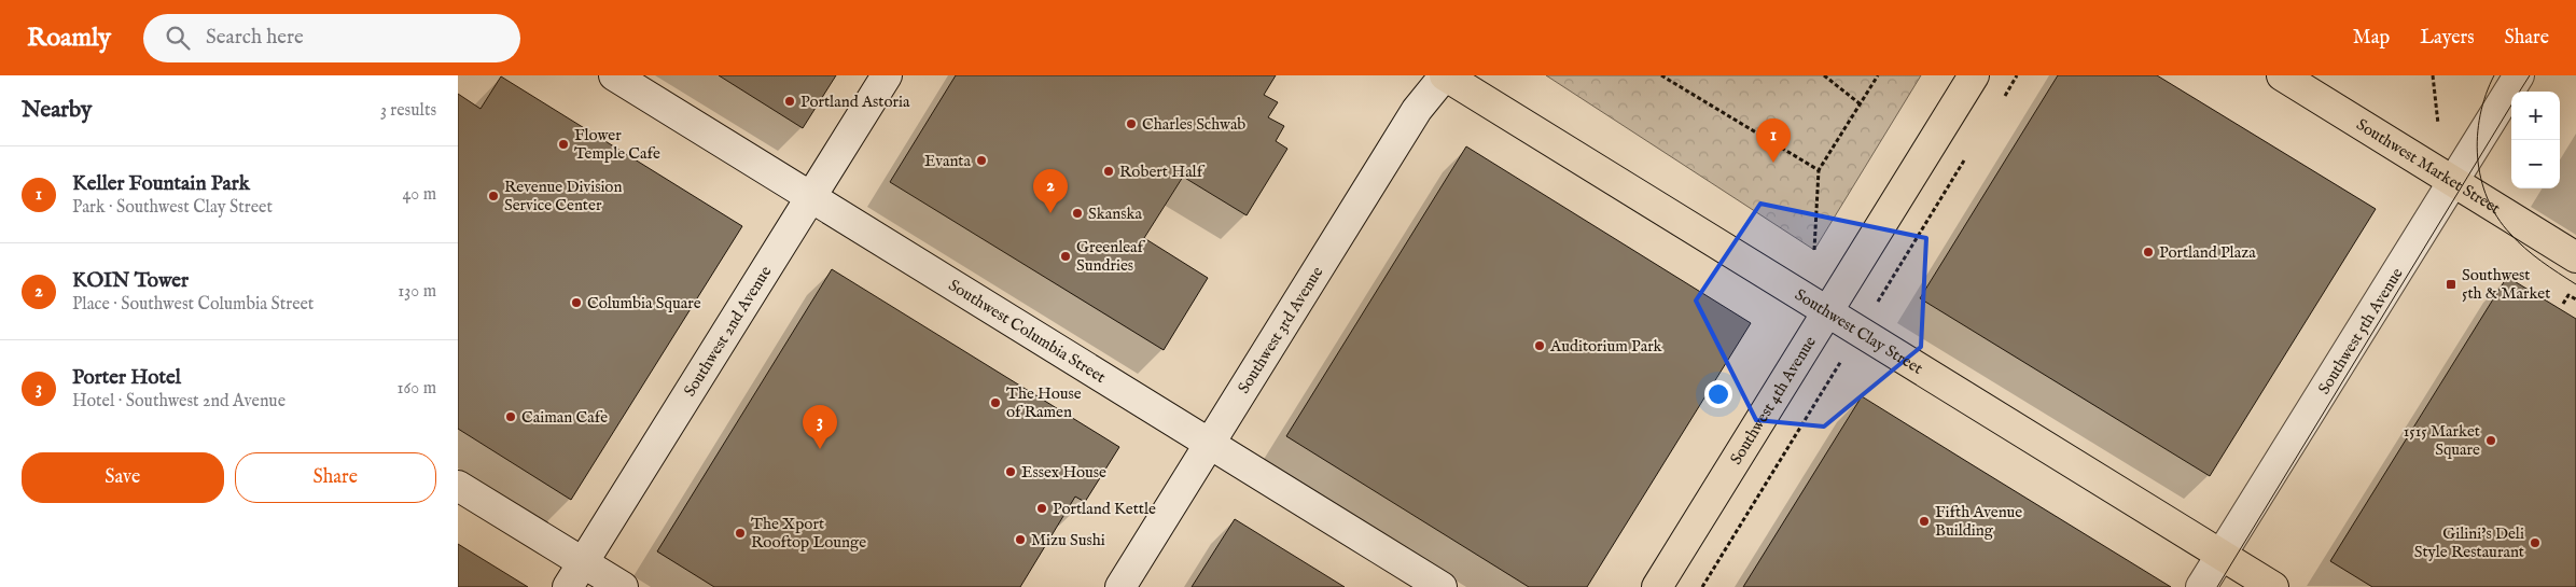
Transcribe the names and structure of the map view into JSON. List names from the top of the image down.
{
  "streets": {
    "main road": [
      "Southwest Market Street",
      "Southwest 3rd Avenue",
      "Southwest Columbia Street",
      "Southwest Clay Street",
      "Southwest 2nd Avenue",
      "Southwest 5th Avenue",
      "Southwest 4th Avenue"
    ]
  },
  "crossings": [
    ["Southwest Market Street", "Southwest 5th Avenue"],
    ["Southwest 3rd Avenue", "Southwest Columbia Street"],
    ["Southwest 3rd Avenue", "Southwest Clay Street"],
    ["Southwest Columbia Street", "Southwest 2nd Avenue"],
    ["Southwest Clay Street", "Southwest 5th Avenue"],
    ["Southwest Clay Street", "Southwest 4th Avenue"]
  ],
  "places": {
    "other": [
      "Portland Astoria",
      "Charles Schwab",
      "Flower Temple Cafe",
      "Evanta",
      "Robert Half",
      "Revenue Division Service Center",
      "Skanska",
      "Portland Plaza",
      "Greenleaf Sundries",
      "Columbia Square",
      "Auditorium Park",
      "The House of Ramen",
      "Caiman Cafe",
      "1515 Market Square",
      "Essex House",
      "Portland Kettle",
      "Fifth Avenue Building",
      "The Xport Rooftop Lounge",
      "Mizu Sushi",
      "Gilini's Deli Style Restaurant"
    ],
    "transit": ["Southwest 5th & Market"]
  },
  "page": {
    "header": "Roamly",
    "search": "Search here",
    "nav": ["Map", "Layers", "Share"],
    "heading": ["Nearby", "3 results"],
    "map_buttons": ["+", "−"],
    "pins": ["1", "2", "3"],
    "list": [
      {
        "mark": "1",
        "name": "Keller Fountain Park",
        "note": "Park · Southwest Clay Street",
        "value": "40 m"
      },
      {
        "mark": "2",
        "name": "KOIN Tower",
        "note": "Place · Southwest Columbia Street",
        "value": "130 m"
      },
      {
        "mark": "3",
        "name": "Porter Hotel",
        "note": "Hotel · Southwest 2nd Avenue",
        "value": "160 m"
      }
    ],
    "buttons": ["Save", "Share"]
  }
}
